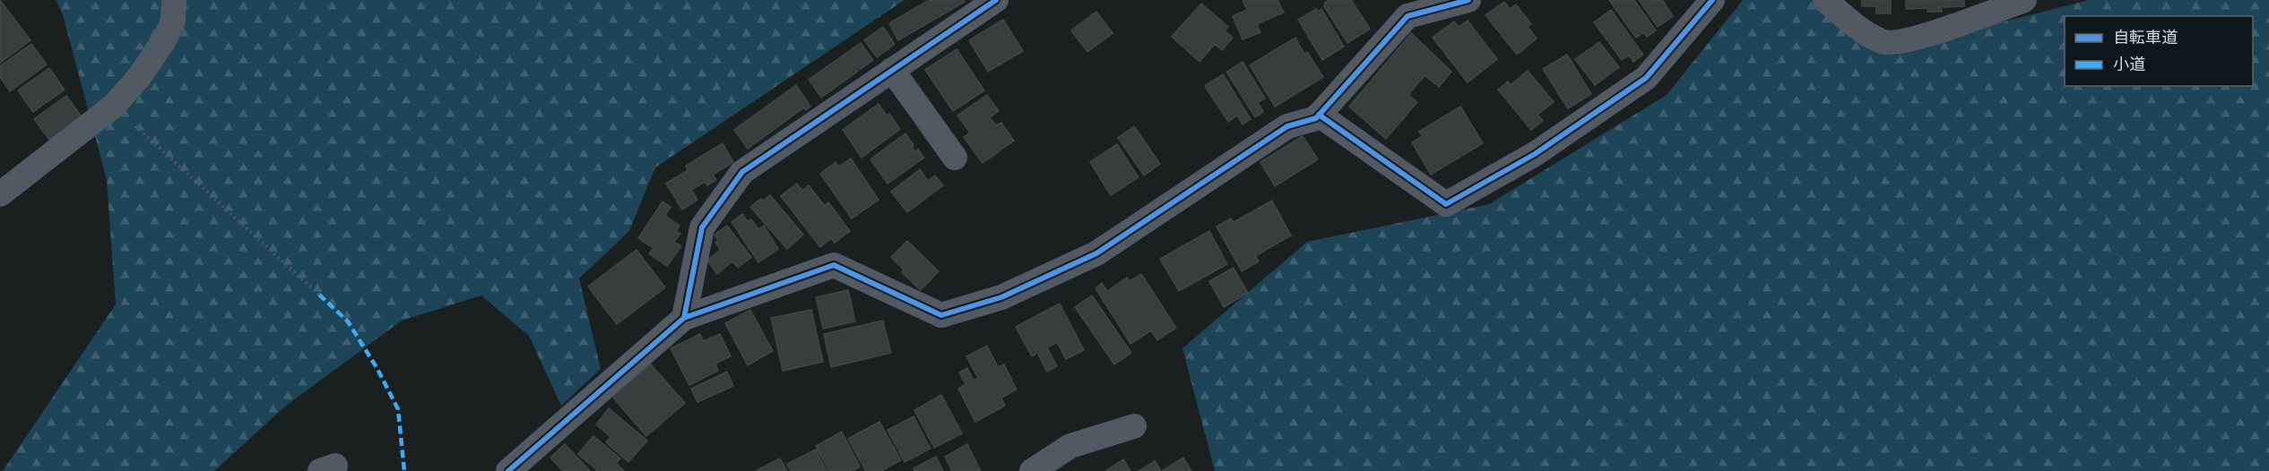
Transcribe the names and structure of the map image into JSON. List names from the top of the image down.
{
  "legend": ["自転車道", "小道"]
}
